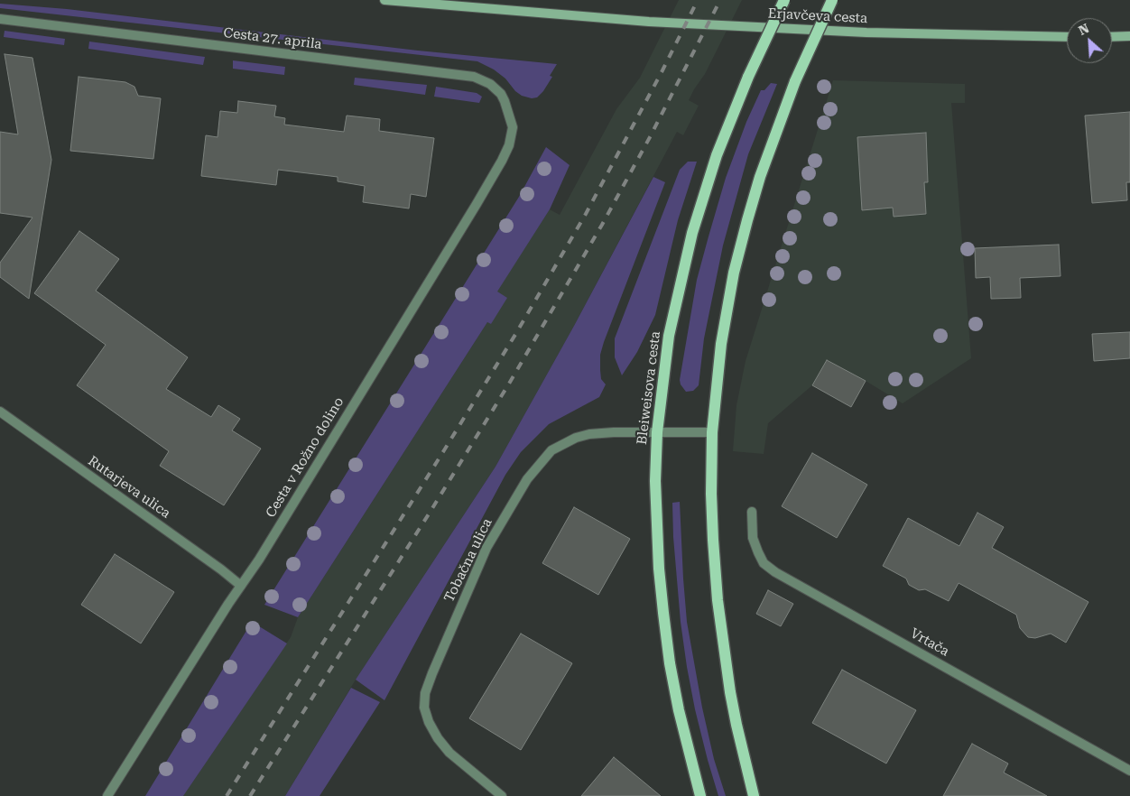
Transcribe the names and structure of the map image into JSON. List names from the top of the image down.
{
  "streets": {
    "main road": ["Erjavčeva cesta", "Bleiweisova cesta"],
    "street": [
      "Cesta 27. aprila",
      "Cesta v Rožno dolino",
      "Rutarjeva ulica",
      "Tobačna ulica",
      "Vrtača"
    ]
  },
  "crossings": [
    ["Cesta 27. aprila", "Cesta v Rožno dolino"],
    ["Bleiweisova cesta", "Tobačna ulica"],
    ["Cesta v Rožno dolino", "Rutarjeva ulica"]
  ],
  "north": "top left"
}
